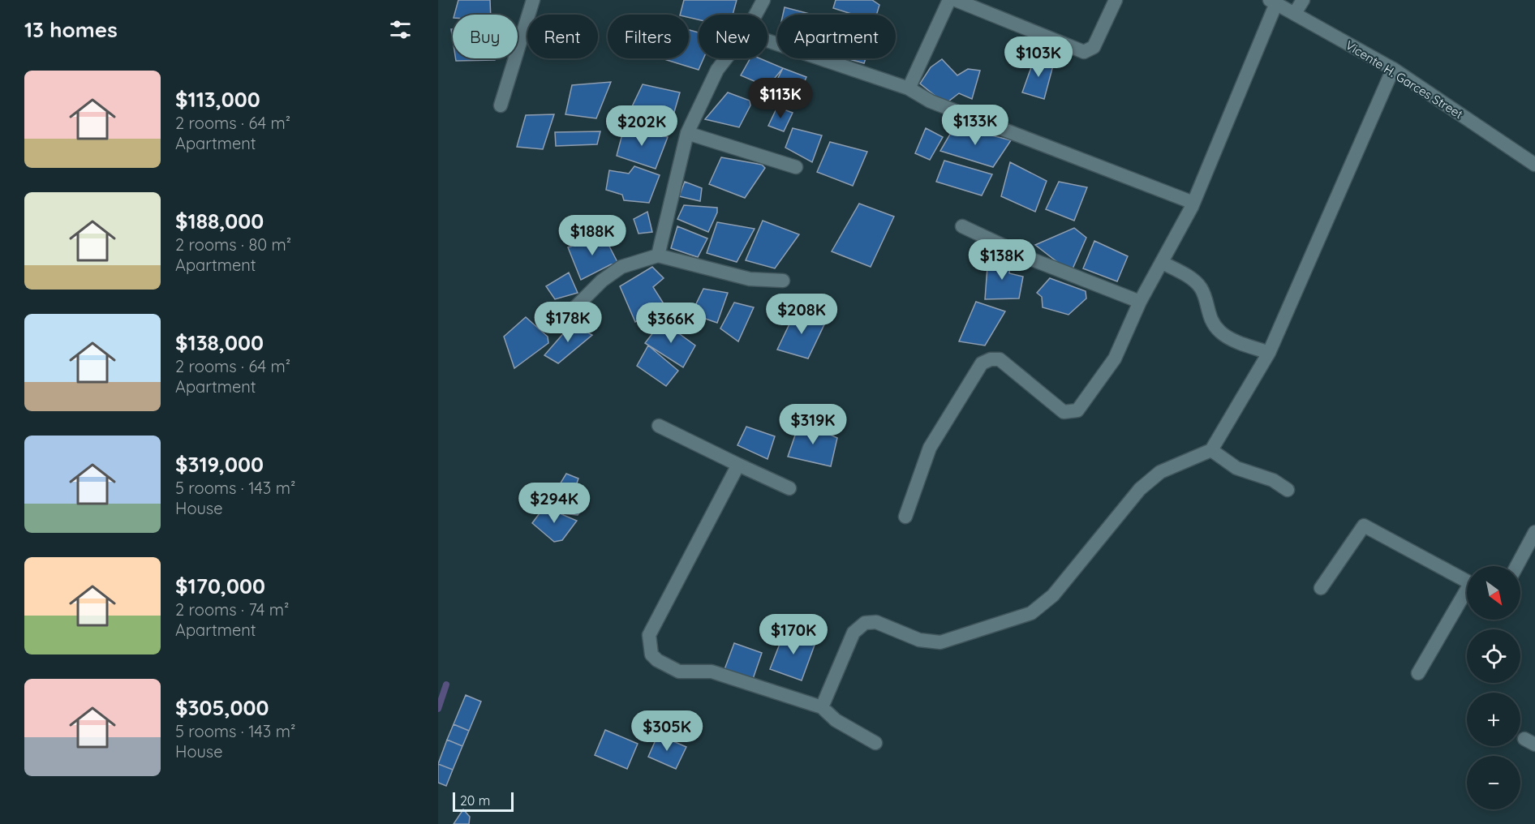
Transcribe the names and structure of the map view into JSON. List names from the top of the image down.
{
  "streets": {
    "street": ["Vicente H. Garces Street"]
  },
  "scale_bar": "20 m",
  "north": "bottom right",
  "page": {
    "heading": "13 homes",
    "chip": [
      "Buy",
      "Rent",
      "Filters",
      "New",
      "Apartment"
    ],
    "price": [
      "$103K",
      "$113K",
      "$133K",
      "$202K",
      "$188K",
      "$138K",
      "$208K",
      "$178K",
      "$366K",
      "$319K",
      "$294K",
      "$170K",
      "$305K"
    ],
    "list": [
      {
        "name": "$113,000",
        "note": "2 rooms · 64 m² · Apartment"
      },
      {
        "name": "$188,000",
        "note": "2 rooms · 80 m² · Apartment"
      },
      {
        "name": "$138,000",
        "note": "2 rooms · 64 m² · Apartment"
      },
      {
        "name": "$319,000",
        "note": "5 rooms · 143 m² · House"
      },
      {
        "name": "$170,000",
        "note": "2 rooms · 74 m² · Apartment"
      },
      {
        "name": "$305,000",
        "note": "5 rooms · 143 m² · House"
      }
    ],
    "map_buttons": ["+", "−"],
    "scale": "20 m"
  }
}
